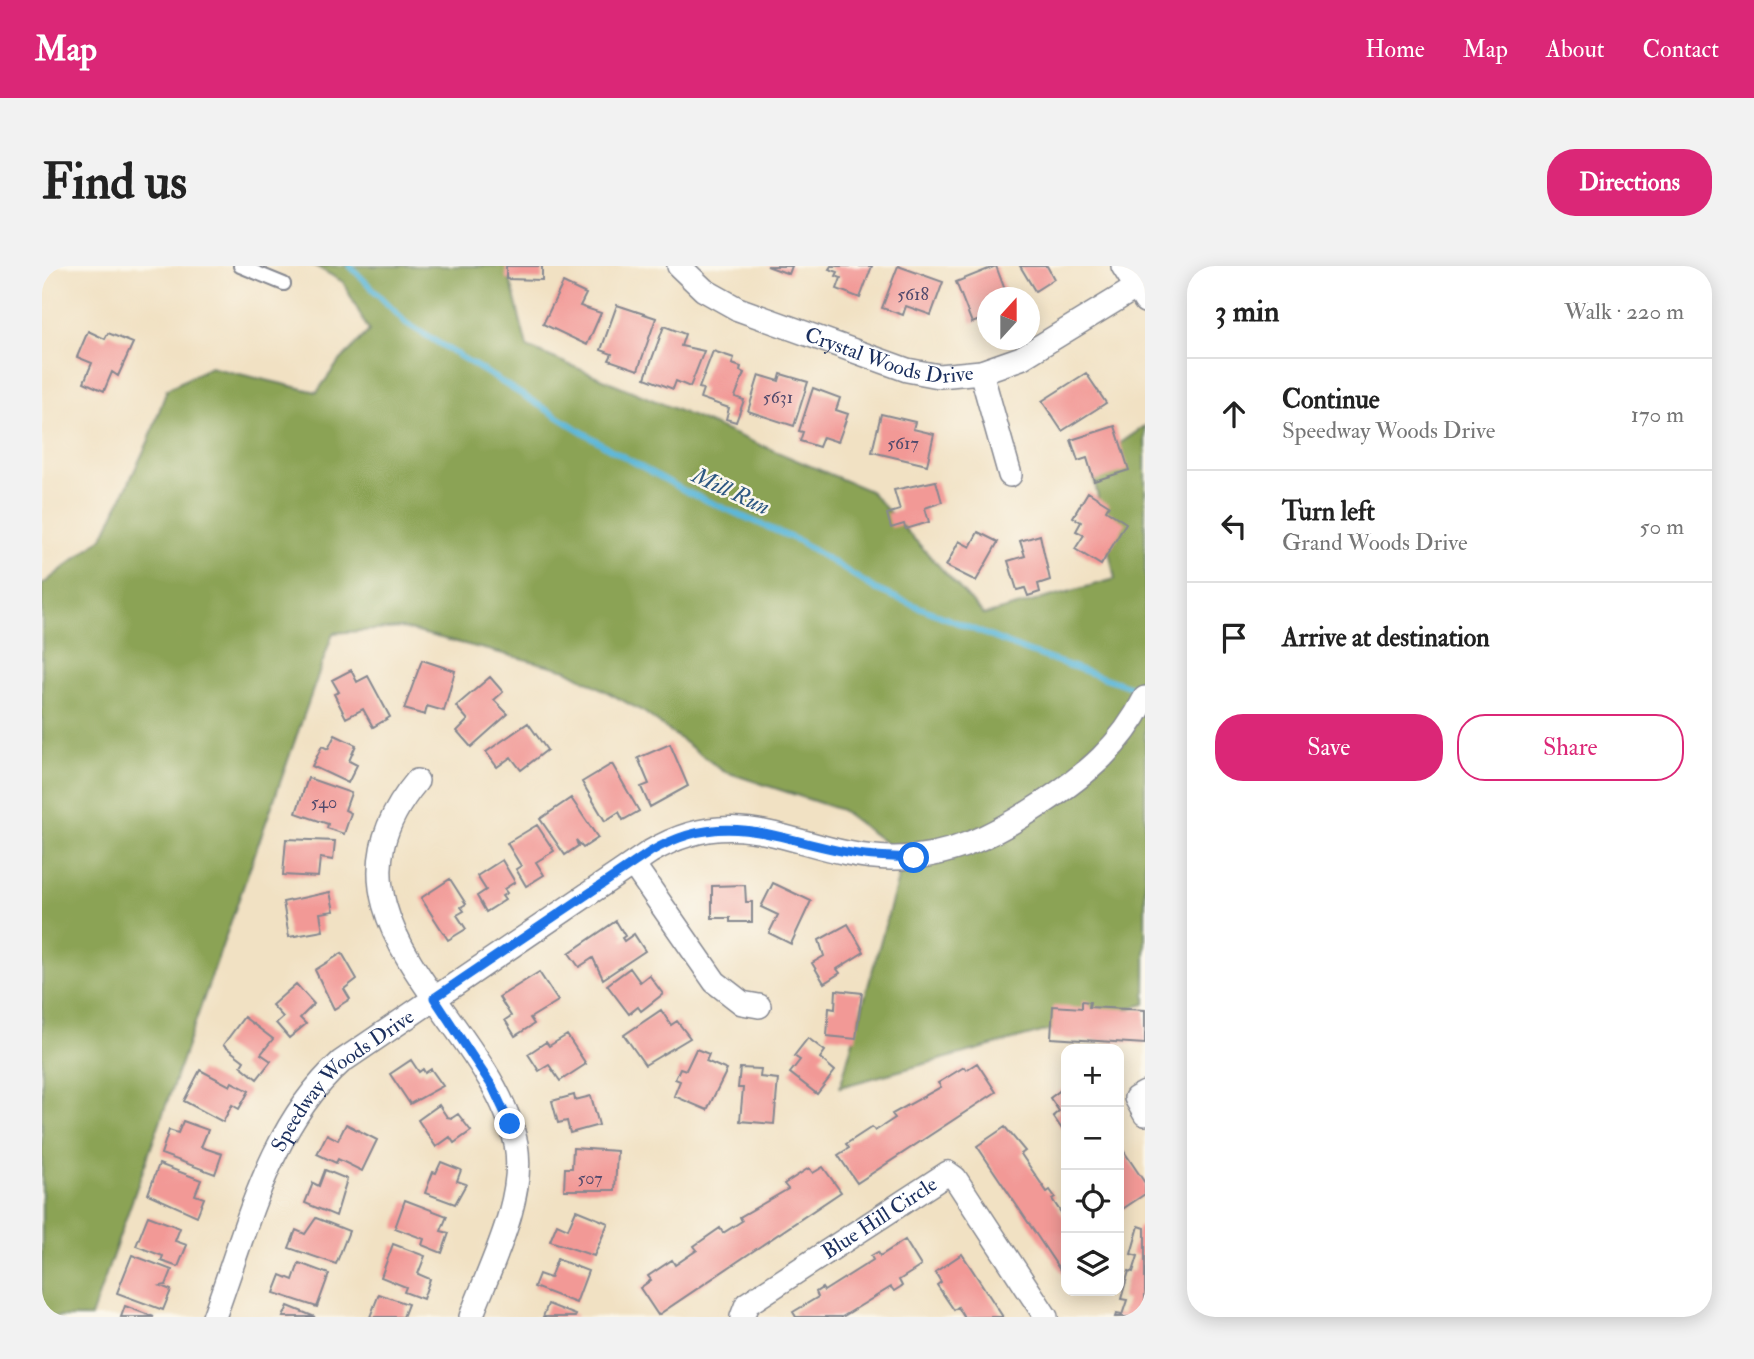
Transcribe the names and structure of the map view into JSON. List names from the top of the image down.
{
  "streets": {
    "street": ["Crystal Woods Drive", "Speedway Woods Drive", "Blue Hill Circle"]
  },
  "water": ["Mill Run"],
  "house_numbers": [
    "5618",
    "5631",
    "5617",
    "540",
    "507"
  ],
  "north": "top",
  "page": {
    "header": "Map",
    "nav": [
      "Home",
      "Map",
      "About",
      "Contact"
    ],
    "buttons": [
      "Directions",
      ["Save", "Share"]
    ],
    "title": "Find us",
    "heading": ["3 min", "Walk · 220 m"],
    "list": [
      ["Continue", "Speedway Woods Drive", "170 m"],
      ["Turn left", "Grand Woods Drive", "50 m"],
      "Arrive at destination"
    ],
    "map_buttons": ["+", "−"]
  }
}
